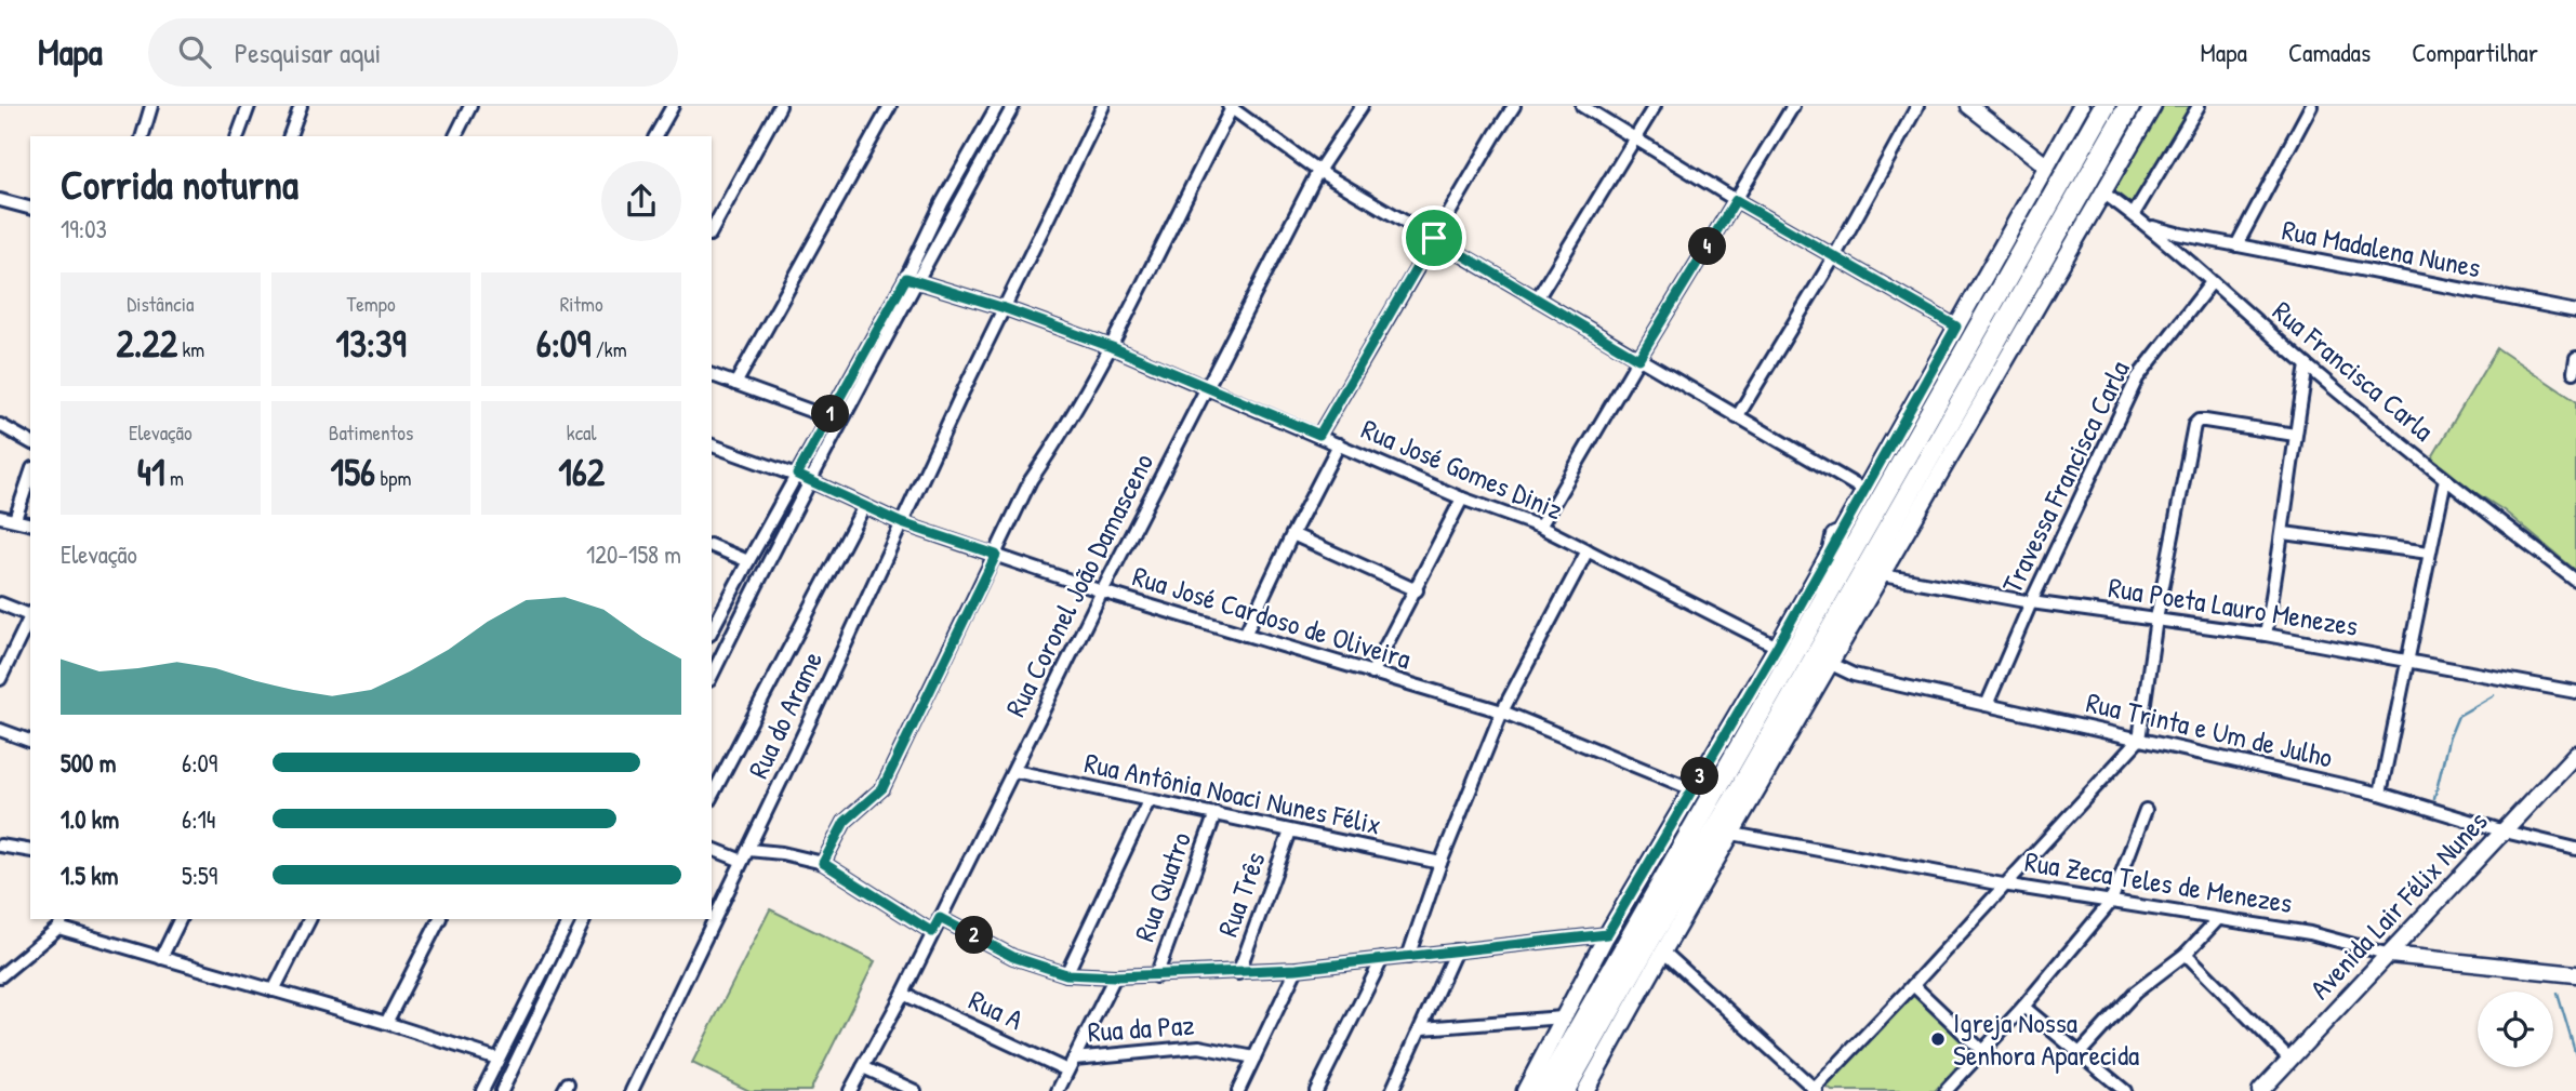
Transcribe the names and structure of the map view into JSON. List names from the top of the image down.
{
  "streets": {
    "main road": ["Rua Zeca Teles de Menezes", "Avenida Lair Félix Nunes"],
    "street": [
      "Rua Madalena Nunes",
      "Rua Francisca Carla",
      "Rua José Gomes Diniz",
      "Travessa Francisca Carla",
      "Rua Coronel João Damasceno",
      "Rua Poeta Lauro Menezes",
      "Rua José Cardoso de Oliveira",
      "Rua do Arame",
      "Rua Trinta e Um de Julho",
      "Rua Antônia Noaci Nunes Félix",
      "Rua Quatro",
      "Rua Três",
      "Rua A",
      "Rua da Paz"
    ]
  },
  "crossings": [
    ["Rua Madalena Nunes", "Rua Francisca Carla"],
    ["Rua Francisca Carla", "Travessa Francisca Carla"],
    ["Rua José Gomes Diniz", "Rua Coronel João Damasceno"],
    ["Rua José Gomes Diniz", "Rua do Arame"],
    ["Travessa Francisca Carla", "Rua Poeta Lauro Menezes"],
    ["Travessa Francisca Carla", "Rua Trinta e Um de Julho"],
    ["Rua Coronel João Damasceno", "Rua José Cardoso de Oliveira"],
    ["Rua Coronel João Damasceno", "Rua Antônia Noaci Nunes Félix"],
    ["Rua Coronel João Damasceno", "Rua A"],
    ["Rua José Cardoso de Oliveira", "Rua do Arame"],
    ["Rua Trinta e Um de Julho", "Avenida Lair Félix Nunes"],
    ["Rua Antônia Noaci Nunes Félix", "Rua Quatro"],
    ["Rua Antônia Noaci Nunes Félix", "Rua Três"],
    ["Rua Zeca Teles de Menezes", "Avenida Lair Félix Nunes"]
  ],
  "places": ["Igreja Nossa Senhora Aparecida"],
  "page": {
    "header": "Mapa",
    "search": "Pesquisar aqui",
    "nav": ["Mapa", "Camadas", "Compartilhar"],
    "heading": ["Corrida noturna", "19:03"],
    "pins": [
      "4",
      "1",
      "3",
      "2"
    ],
    "stats": [
      ["Distância", "2.22 km"],
      ["Tempo", "13:39"],
      ["Ritmo", "6:09 /km"],
      ["Elevação", "41 m"],
      ["Batimentos", "156 bpm"],
      ["kcal", "162"]
    ],
    "chart": ["Elevação", "120–158 m"],
    "list": [
      {
        "name": "500 m",
        "note": "6:09"
      },
      {
        "name": "1.0 km",
        "note": "6:14"
      },
      {
        "name": "1.5 km",
        "note": "5:59"
      }
    ]
  }
}
